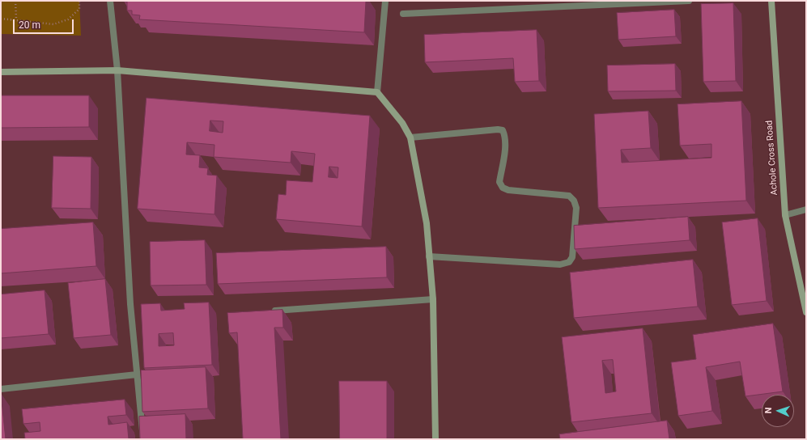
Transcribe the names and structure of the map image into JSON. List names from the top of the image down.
{
  "streets": {
    "street": ["Achole Cross Road"]
  },
  "scale_bar": "20 m",
  "north": "left"
}
